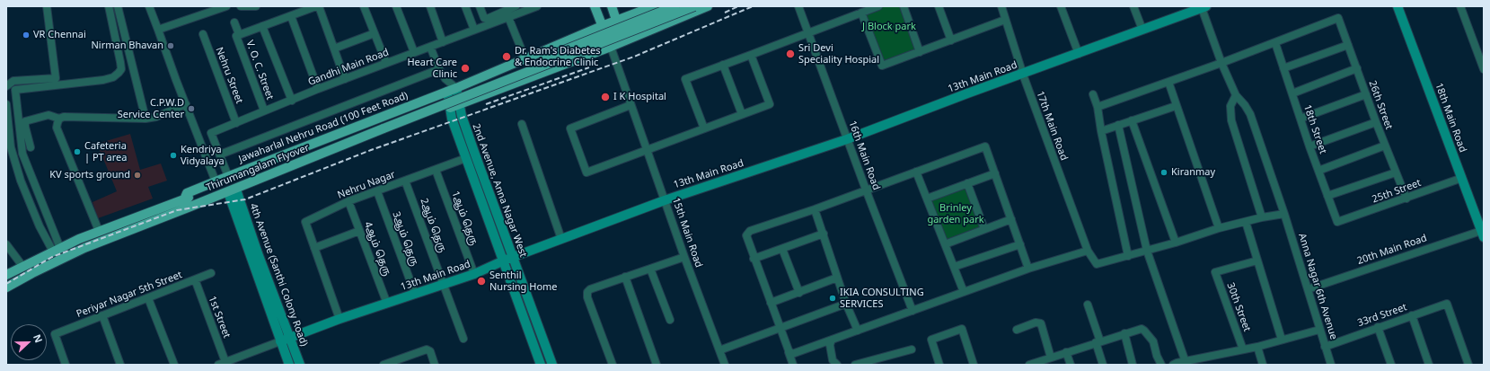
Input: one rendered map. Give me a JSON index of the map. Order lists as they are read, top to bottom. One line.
{"streets":{"main road":["Jawaharlal Nehru Road (100 Feet Road)","Thirumangalam Flyover"],"street":["Gandhi Main Road","V. O. C. Street","Nehru Street","13th Main Road","26th Street","18th Main Road","17th Main Road","18th Street","16th Main Road","Nehru Nagar","2nd Avenue, Anna Nagar West","25th Street","1ஆம் தெரு","2ஆம் தெரு","15th Main Road","3ஆம் தெரு","4ஆம் தெரு","20th Main Road","4th Avenue (Santhi Colony Road)","Anna Nagar 6th Avenue","Periyar Nagar 5th Street","30th Street","33rd Street","1st Street"]},"crossings":[["Gandhi Main Road","V. O. C. Street"],["Gandhi Main Road","Nehru Street"],["Gandhi Main Road","Jawaharlal Nehru Road (100 Feet Road)"],["13th Main Road","17th Main Road"],["13th Main Road","16th Main Road"],["13th Main Road","2nd Avenue, Anna Nagar West"],["13th Main Road","1ஆம் தெரு"],["13th Main Road","2ஆம் தெரு"],["13th Main Road","15th Main Road"],["13th Main Road","3ஆம் தெரு"],["13th Main Road","4ஆம் தெரு"],["13th Main Road","4th Avenue (Santhi Colony Road)"],["13th Main Road","Anna Nagar 6th Avenue"],["13th Main Road","1st Street"],["26th Street","18th Street"],["26th Street","25th Street"],["18th Main Road","25th Street"],["18th Main Road","20th Main Road"],["Jawaharlal Nehru Road (100 Feet Road)","Thirumangalam Flyover"],["Jawaharlal Nehru Road (100 Feet Road)","2nd Avenue, Anna Nagar West"],["18th Street","25th Street"],["Nehru Nagar","2nd Avenue, Anna Nagar West"],["Nehru Nagar","1ஆம் தெரு"],["Nehru Nagar","2ஆம் தெரு"],["Nehru Nagar","3ஆம் தெரு"],["Nehru Nagar","4ஆம் தெரு"],["20th Main Road","Anna Nagar 6th Avenue"],["Anna Nagar 6th Avenue","33rd Street"],["Periyar Nagar 5th Street","1st Street"]],"parks":["J Block park","Brinley garden park"],"places":["VR Chennai","Nirman Bhavan","Sri Devi Speciality Hospial","Dr. Ram's Diabetes & Endocrine Clinic","Heart Care Clinic","I K Hospital","C.P.W.D Service Center","Cafeteria | PT area","Kendriya Vidyalaya","Kiranmay","KV sports ground","Senthil Nursing Home","IKIA CONSULTING SERVICES"],"north":"right"}
